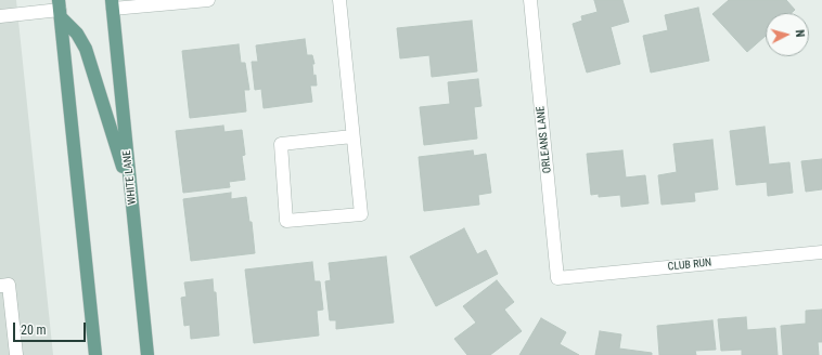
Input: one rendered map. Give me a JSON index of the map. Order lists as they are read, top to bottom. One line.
{"streets":{"main road":["WHITE LANE"],"street":["ORLEANS LANE","CLUB RUN"]},"crossings":[["ORLEANS LANE","CLUB RUN"]],"scale_bar":"20 m","north":"right"}
